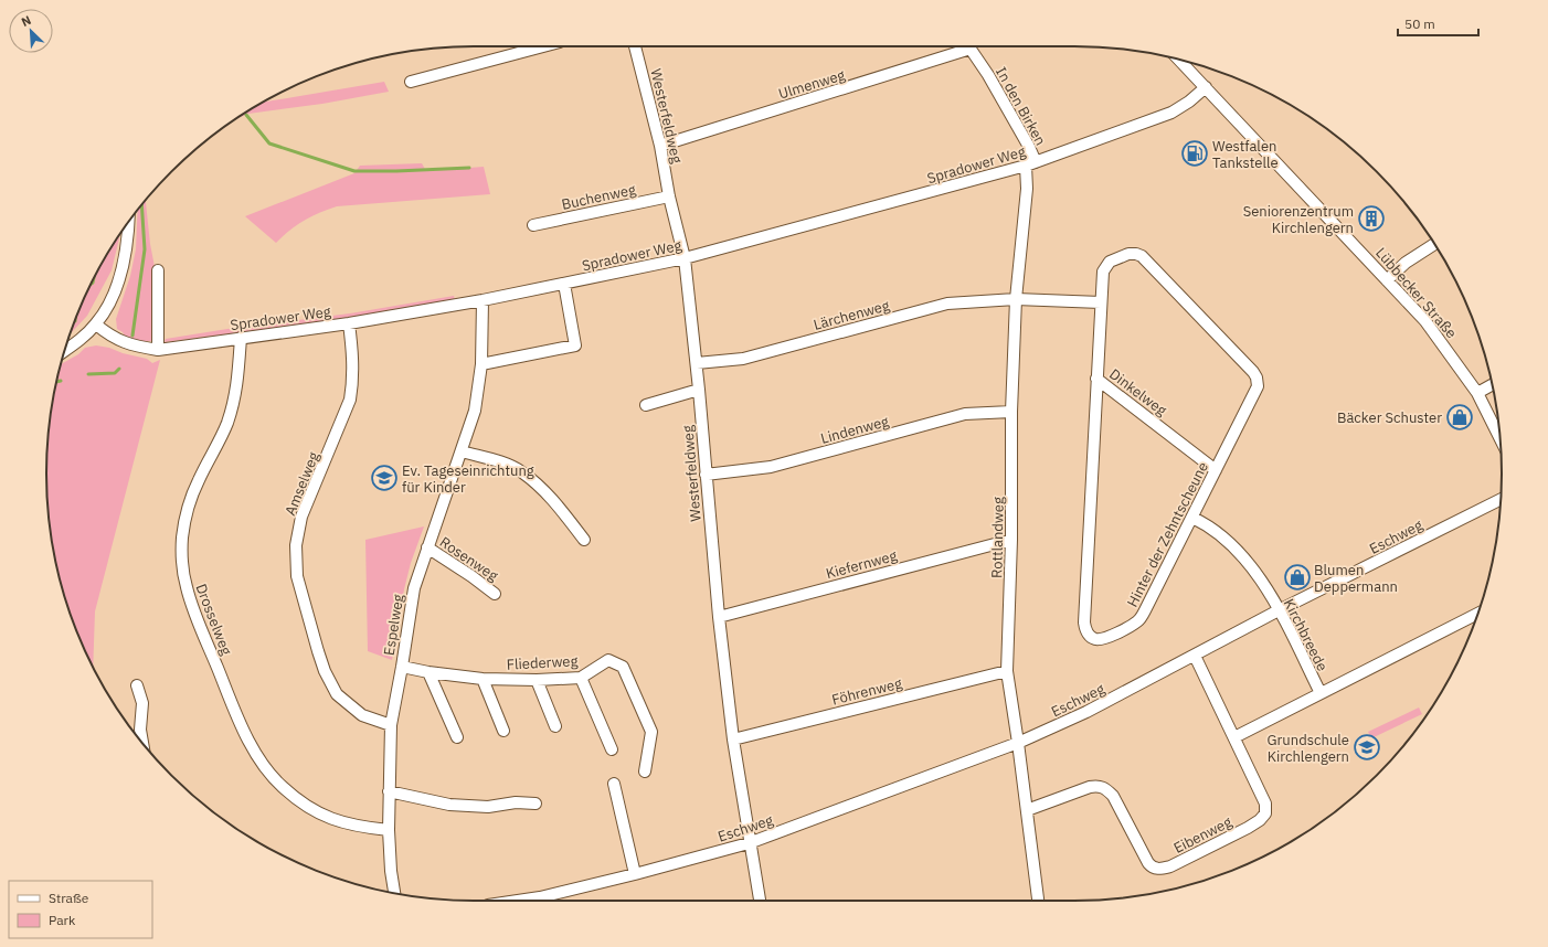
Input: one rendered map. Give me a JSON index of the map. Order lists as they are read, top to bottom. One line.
{"streets":{"street":["Ulmenweg","In den Birken","Westerfeldweg","Spradower Weg","Buchenweg","Lübbecker Straße","Lärchenweg","Dinkelweg","Lindenweg","Amselweg","Hinter der Zehntscheune","Eschweg","Rottlandweg","Rosenweg","Kiefernweg","Drosselweg","Espelweg","Kirchbreede","Fliederweg","Föhrenweg","Eibenweg"]},"crossings":[["Ulmenweg","Westerfeldweg"],["In den Birken","Spradower Weg"],["In den Birken","Rottlandweg"],["Westerfeldweg","Spradower Weg"],["Westerfeldweg","Buchenweg"],["Westerfeldweg","Lärchenweg"],["Westerfeldweg","Lindenweg"],["Westerfeldweg","Eschweg"],["Westerfeldweg","Kiefernweg"],["Westerfeldweg","Föhrenweg"],["Spradower Weg","Lübbecker Straße"],["Spradower Weg","Amselweg"],["Spradower Weg","Rottlandweg"],["Spradower Weg","Drosselweg"],["Spradower Weg","Espelweg"],["Lärchenweg","Hinter der Zehntscheune"],["Lärchenweg","Rottlandweg"],["Dinkelweg","Hinter der Zehntscheune"],["Lindenweg","Rottlandweg"],["Amselweg","Espelweg"],["Hinter der Zehntscheune","Kirchbreede"],["Eschweg","Rottlandweg"],["Eschweg","Kirchbreede"],["Eschweg","Eibenweg"],["Rottlandweg","Kiefernweg"],["Rottlandweg","Föhrenweg"],["Rottlandweg","Eibenweg"],["Rosenweg","Espelweg"],["Drosselweg","Espelweg"],["Espelweg","Fliederweg"],["Kirchbreede","Eibenweg"]],"places":{"fuel station":["Westfalen Tankstelle"],"building":["Seniorenzentrum Kirchlengern"],"shop":["Bäcker Schuster","Blumen Deppermann"],"school or university":["Ev. Tageseinrichtung für Kinder","Grundschule Kirchlengern"]},"legend":["Straße","Park"],"scale_bar":"50 m","north":"top left"}
